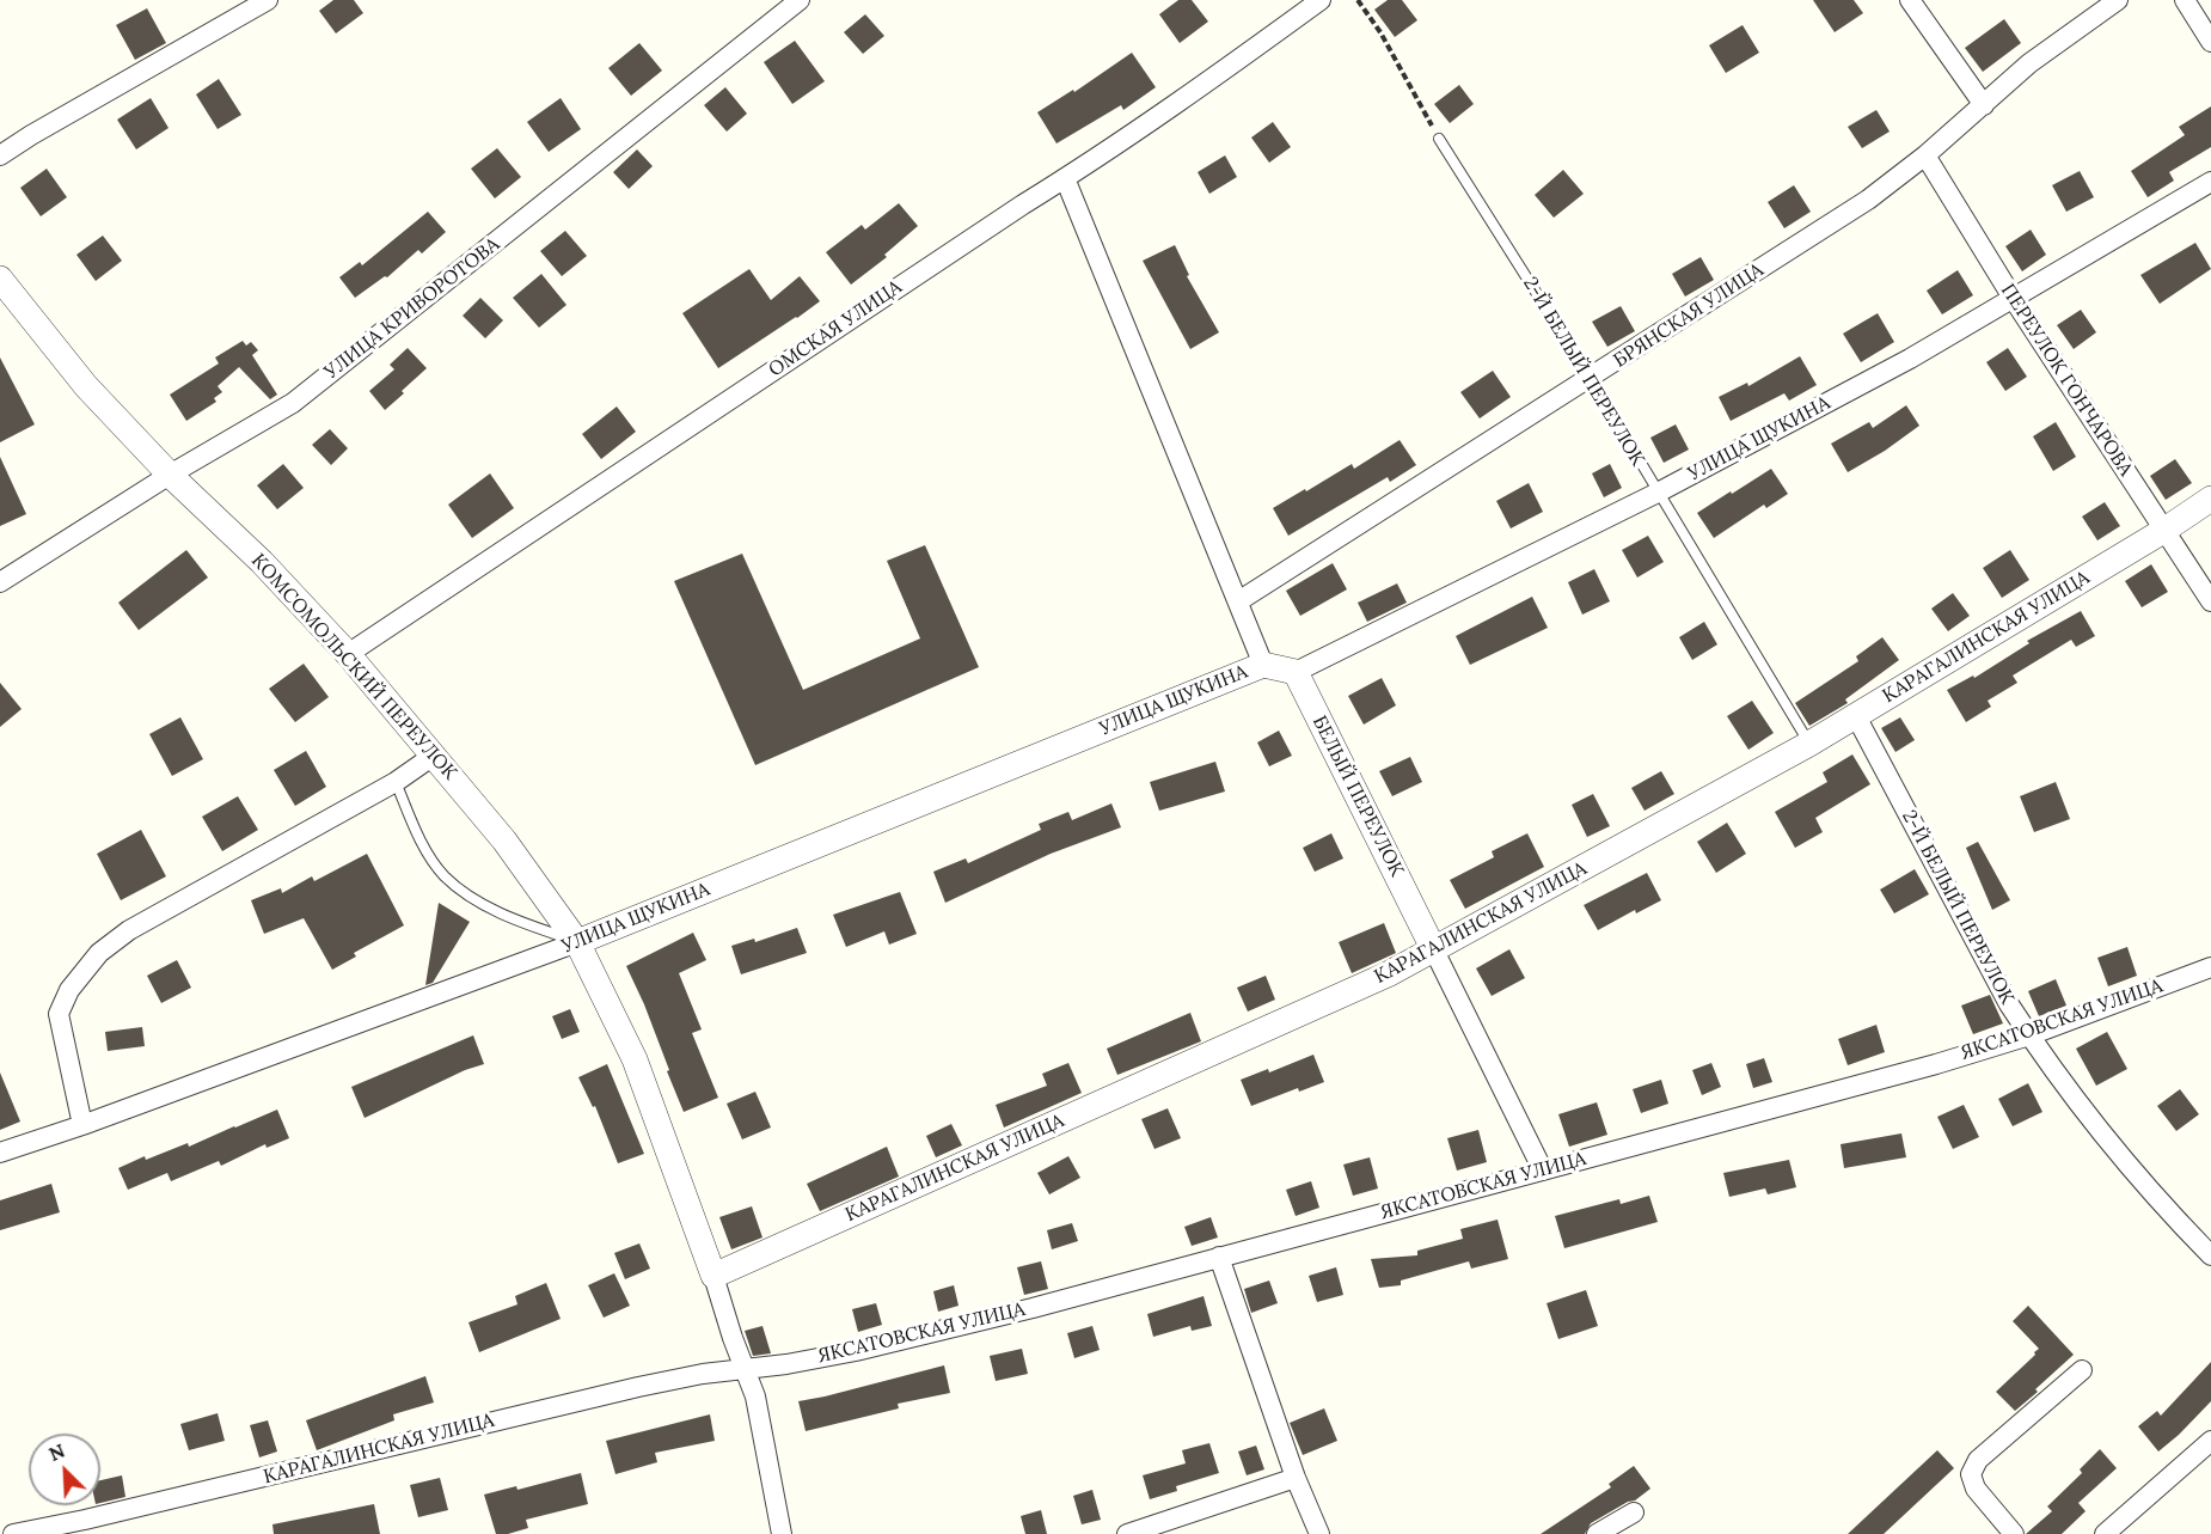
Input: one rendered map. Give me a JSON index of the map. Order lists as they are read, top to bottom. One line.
{"streets":{"street":["УЛИЦА КРИВОРОТОВА","БРЯНСКАЯ УЛИЦА","ОМСКАЯ УЛИЦА","2-Й БЕЛЫЙ ПЕРЕУЛОК","ПЕРЕУЛОК ГОНЧАРОВА","УЛИЦА ЩУКИНА","КАРАГАЛИНСКАЯ УЛИЦА","КОМСОМОЛЬСКИЙ ПЕРЕУЛОК","БЕЛЫЙ ПЕРЕУЛОК","ЯКСАТОВСКАЯ УЛИЦА"]},"crossings":[["УЛИЦА КРИВОРОТОВА","КОМСОМОЛЬСКИЙ ПЕРЕУЛОК"],["БРЯНСКАЯ УЛИЦА","2-Й БЕЛЫЙ ПЕРЕУЛОК"],["БРЯНСКАЯ УЛИЦА","ПЕРЕУЛОК ГОНЧАРОВА"],["ОМСКАЯ УЛИЦА","КОМСОМОЛЬСКИЙ ПЕРЕУЛОК"],["2-Й БЕЛЫЙ ПЕРЕУЛОК","УЛИЦА ЩУКИНА"],["2-Й БЕЛЫЙ ПЕРЕУЛОК","КАРАГАЛИНСКАЯ УЛИЦА"],["2-Й БЕЛЫЙ ПЕРЕУЛОК","ЯКСАТОВСКАЯ УЛИЦА"],["ПЕРЕУЛОК ГОНЧАРОВА","УЛИЦА ЩУКИНА"],["ПЕРЕУЛОК ГОНЧАРОВА","КАРАГАЛИНСКАЯ УЛИЦА"],["УЛИЦА ЩУКИНА","КОМСОМОЛЬСКИЙ ПЕРЕУЛОК"],["УЛИЦА ЩУКИНА","БЕЛЫЙ ПЕРЕУЛОК"],["КАРАГАЛИНСКАЯ УЛИЦА","КОМСОМОЛЬСКИЙ ПЕРЕУЛОК"],["КАРАГАЛИНСКАЯ УЛИЦА","БЕЛЫЙ ПЕРЕУЛОК"],["КАРАГАЛИНСКАЯ УЛИЦА","ЯКСАТОВСКАЯ УЛИЦА"]],"north":"top left"}
